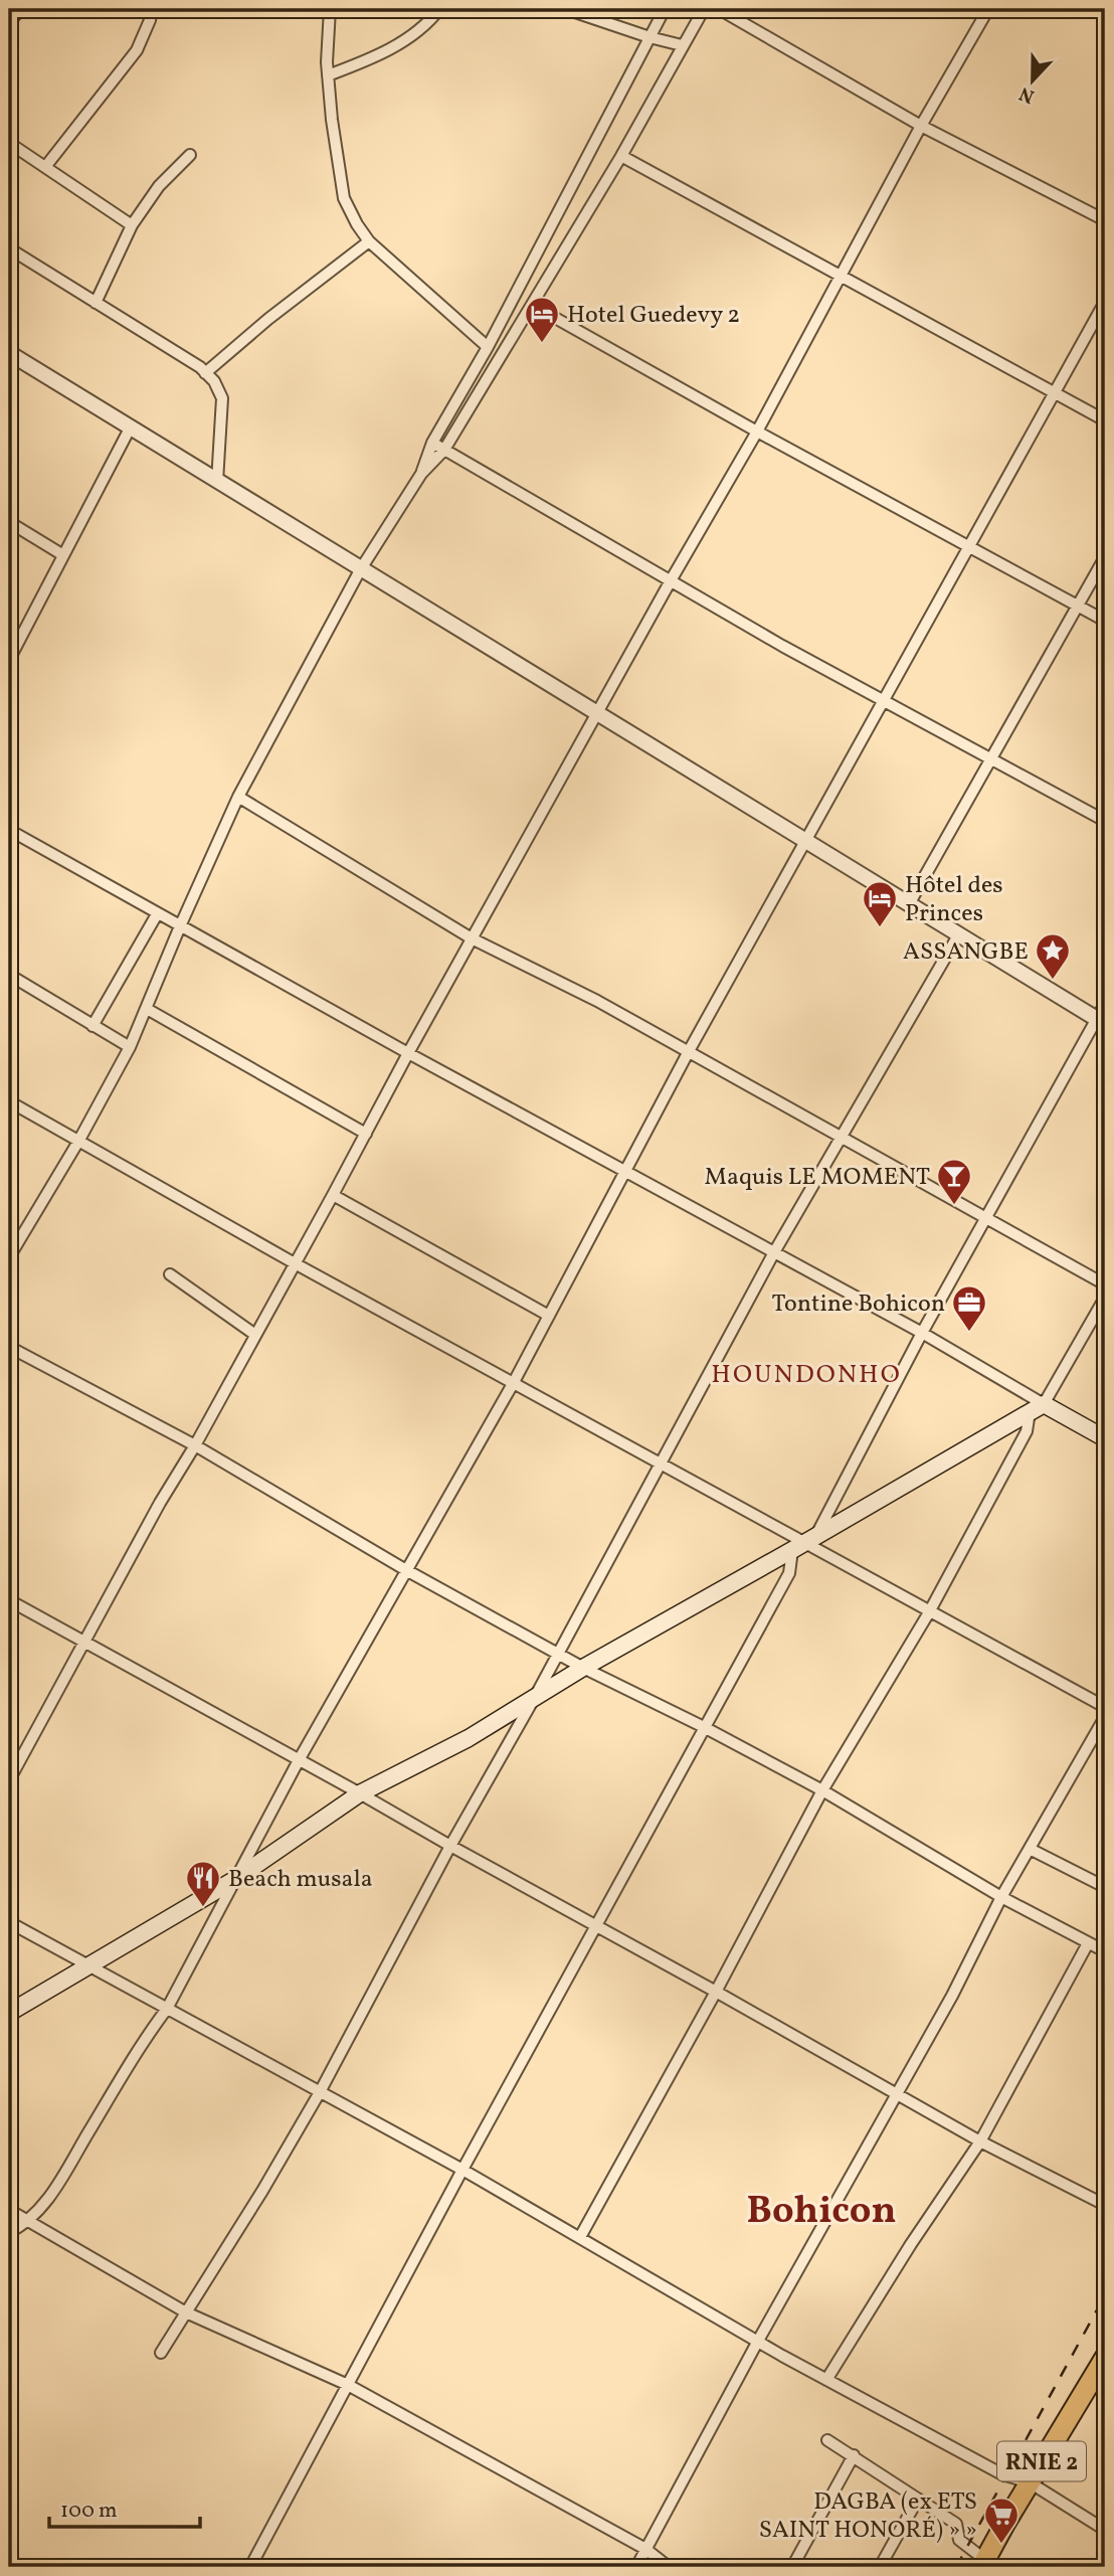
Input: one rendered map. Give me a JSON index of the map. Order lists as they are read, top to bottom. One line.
{"streets":{"highway":["RNIE 2"]},"districts":["HOUNDONHO","Bohicon"],"places":{"hotel":["Hotel Guedevy 2","Hôtel des Princes"],"place":["ASSANGBE"],"bar":["Maquis LE MOMENT"],"office":["Tontine Bohicon"],"restaurant":["Beach musala"],"supermarket":["DAGBA (ex ETS SAINT HONORÉ) » »"]},"scale_bar":"100 m","north":"bottom"}
